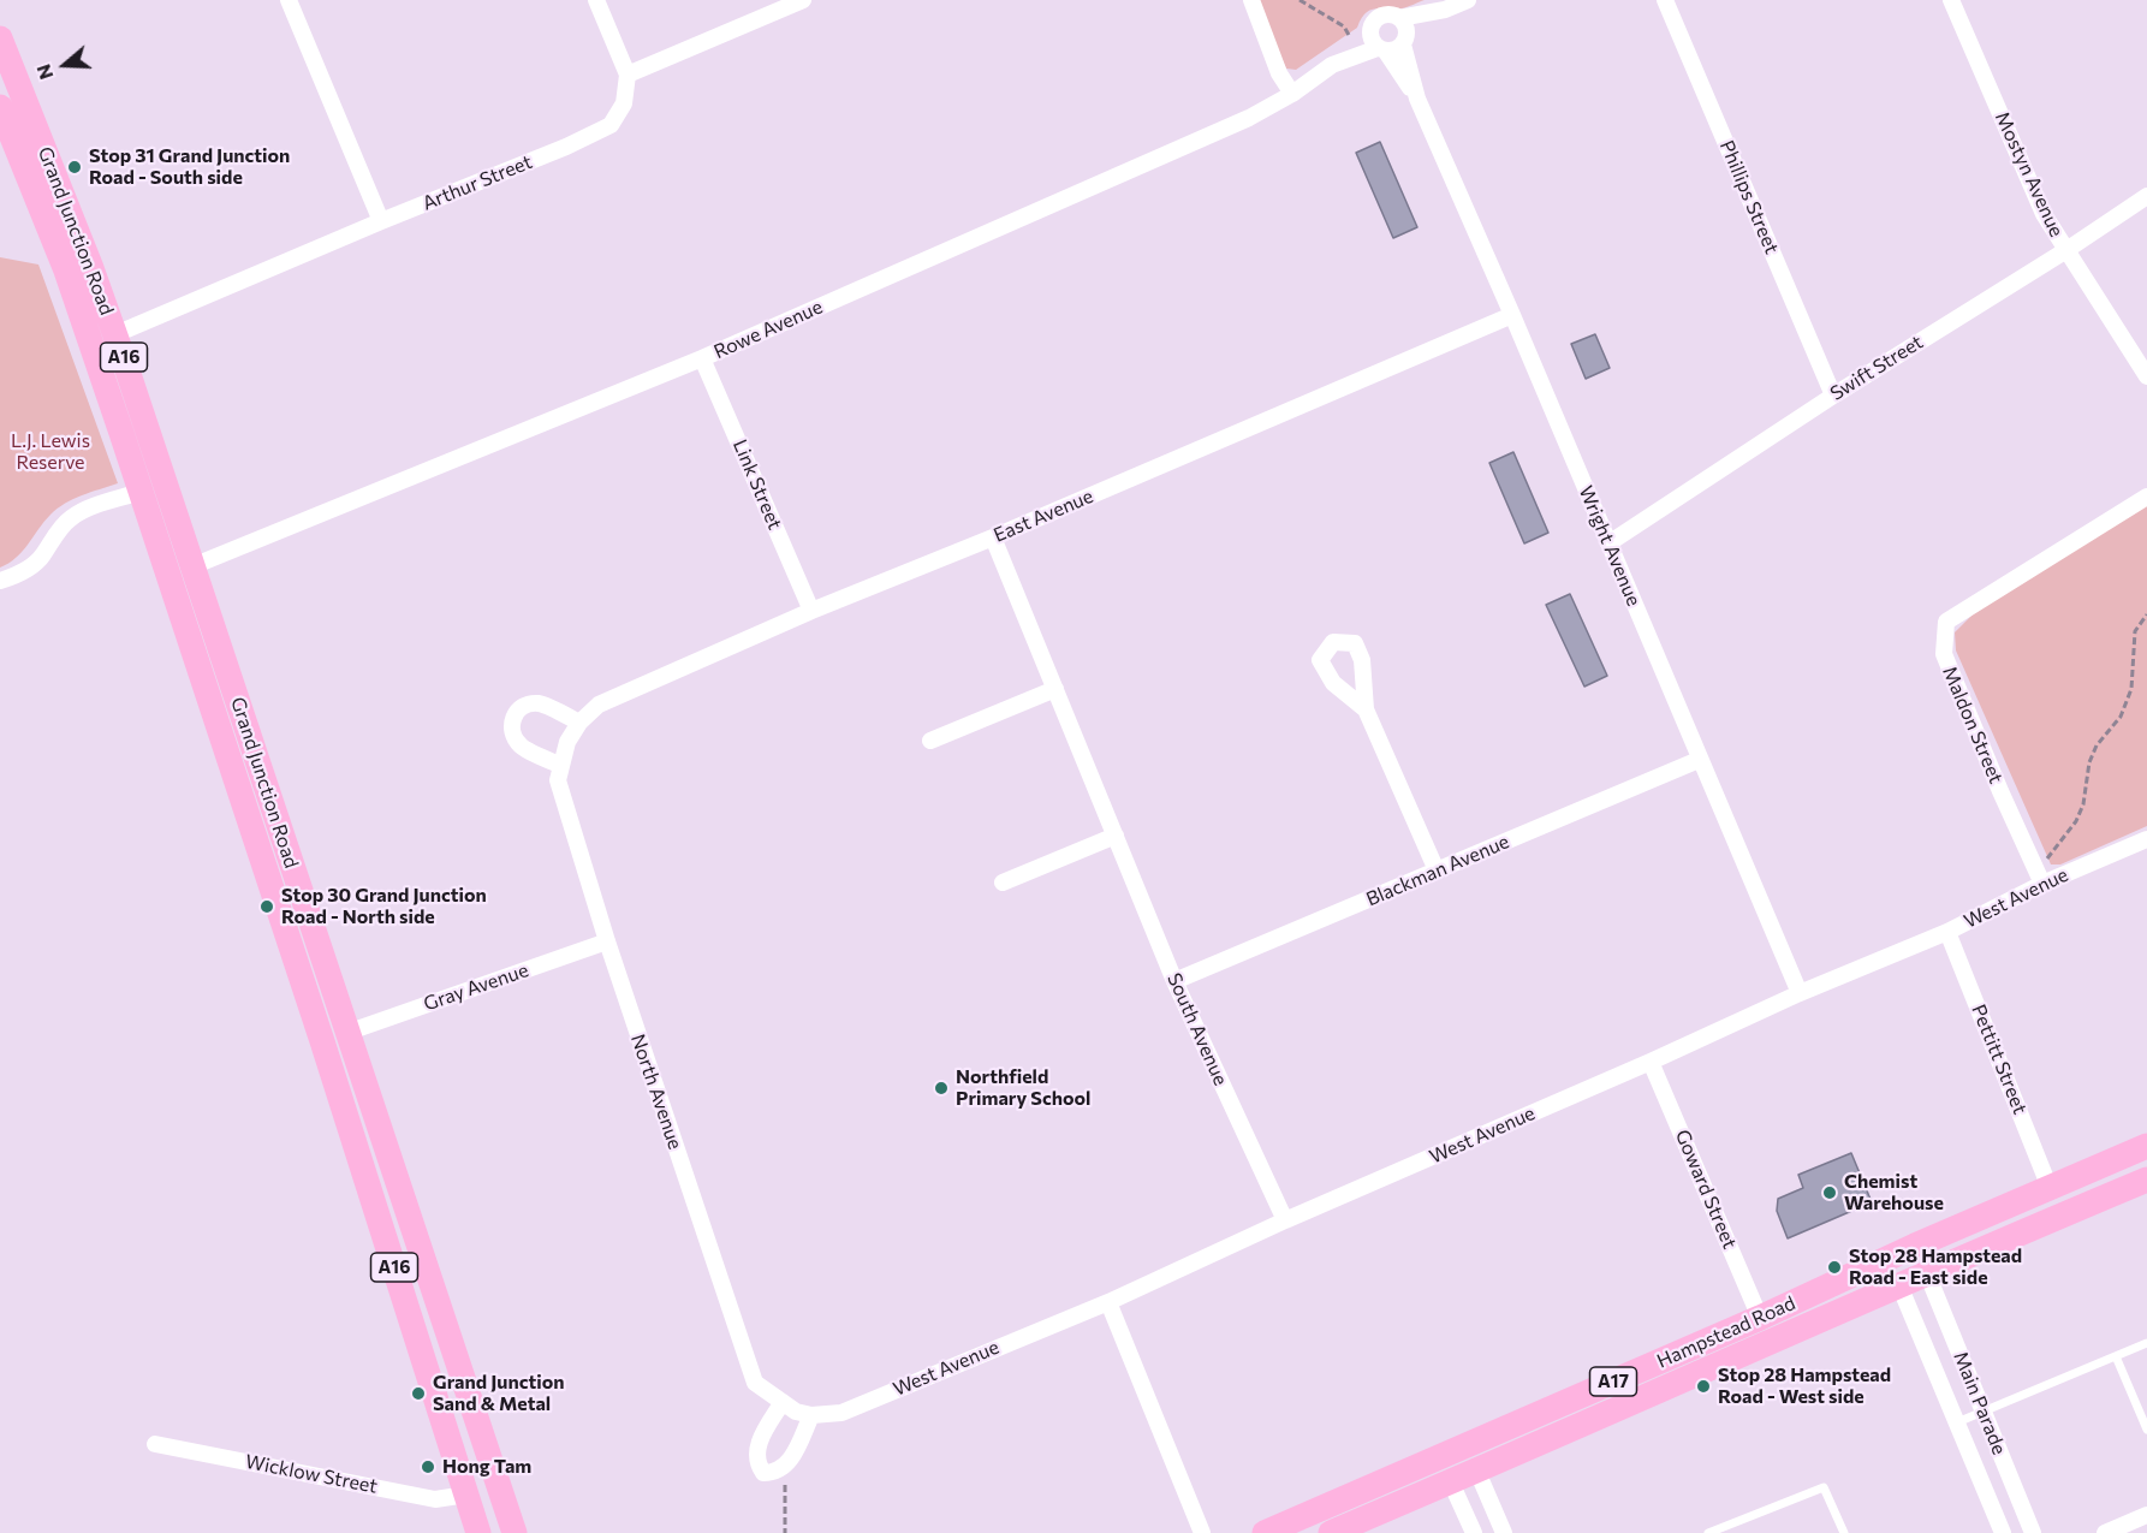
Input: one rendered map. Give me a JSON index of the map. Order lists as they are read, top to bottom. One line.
{"streets":{"highway":["Grand Junction Road","A16","Hampstead Road","A17"],"street":["Mostyn Avenue","Arthur Street","Phillips Street","Rowe Avenue","Swift Street","Link Street","East Avenue","Wright Avenue","Maldon Street","Blackman Avenue","West Avenue","Gray Avenue","South Avenue","Pettitt Street","North Avenue","Goward Street","Main Parade","Wicklow Street"]},"crossings":[["Mostyn Avenue","Swift Street"],["Arthur Street","Grand Junction Road"],["Phillips Street","Swift Street"],["Grand Junction Road","Rowe Avenue"],["Grand Junction Road","Gray Avenue"],["Grand Junction Road","Wicklow Street"],["Rowe Avenue","Link Street"],["Rowe Avenue","Wright Avenue"],["Swift Street","Wright Avenue"],["Link Street","East Avenue"],["East Avenue","Wright Avenue"],["East Avenue","South Avenue"],["East Avenue","North Avenue"],["Wright Avenue","Blackman Avenue"],["Wright Avenue","West Avenue"],["Maldon Street","West Avenue"],["Blackman Avenue","South Avenue"],["West Avenue","South Avenue"],["West Avenue","Pettitt Street"],["West Avenue","North Avenue"],["West Avenue","Goward Street"],["Gray Avenue","North Avenue"],["Pettitt Street","Hampstead Road"],["Goward Street","Hampstead Road"],["Hampstead Road","Main Parade"]],"parks":["L.J. Lewis Reserve"],"places":["Stop 31 Grand Junction Road - South side","Stop 30 Grand Junction Road - North side","Northfield Primary School","Chemist Warehouse","Stop 28 Hampstead Road - East side","Stop 28 Hampstead Road - West side","Grand Junction Sand & Metal","Hong Tam"],"north":"left"}
